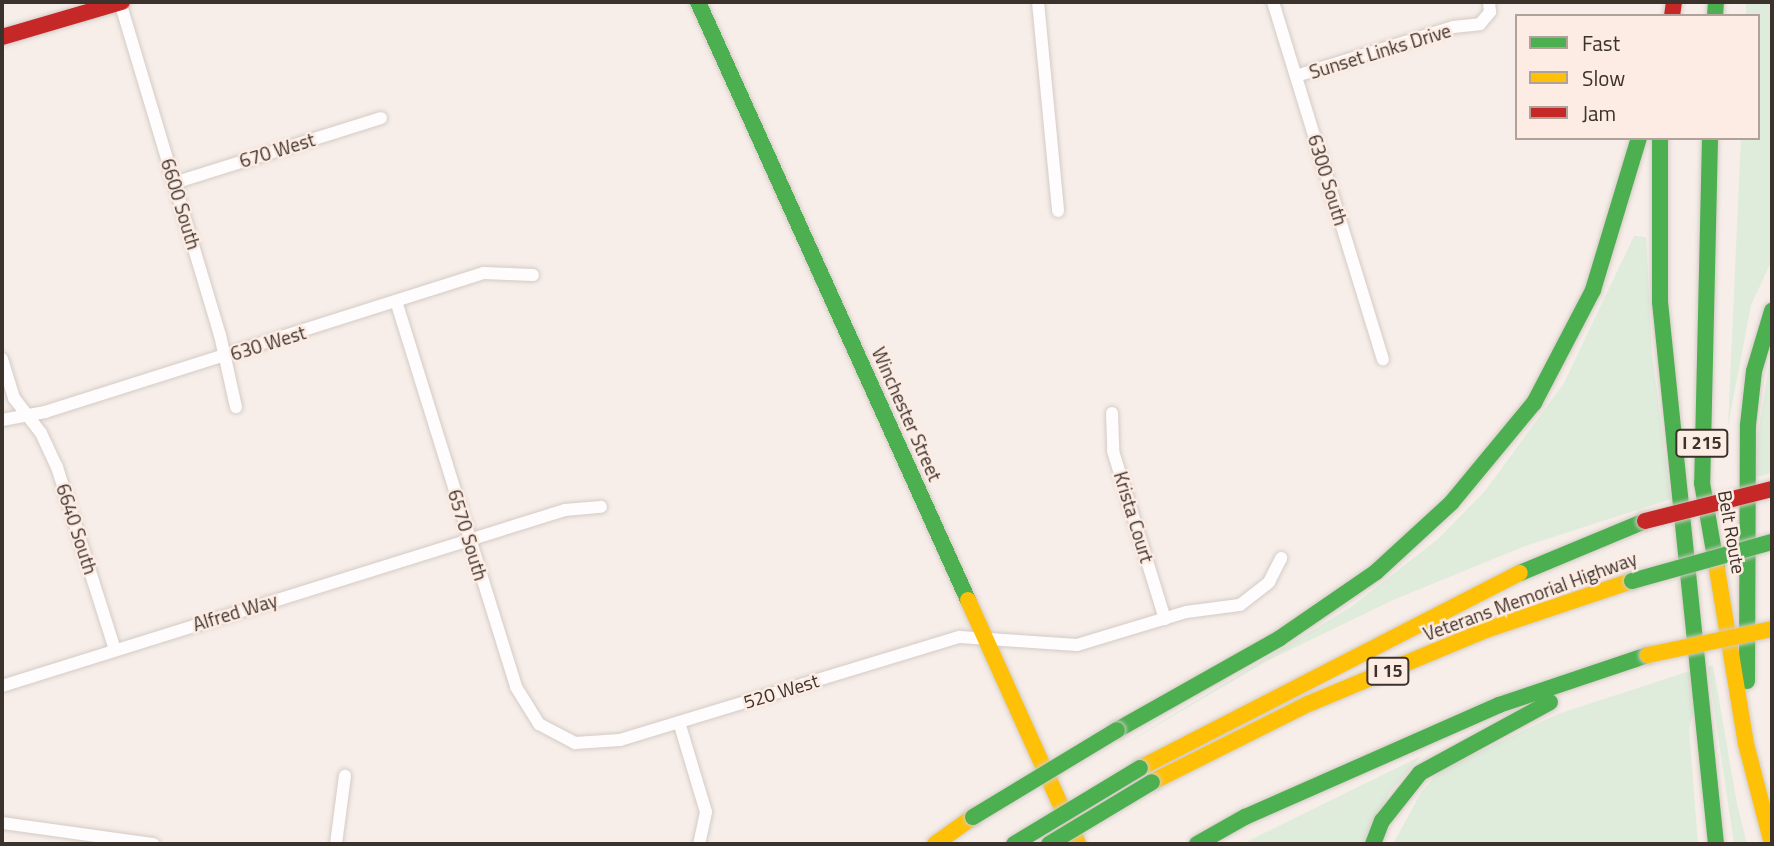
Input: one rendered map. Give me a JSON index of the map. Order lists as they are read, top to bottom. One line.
{"streets":{"main road":["Winchester Street","I 215","Belt Route","Veterans Memorial Highway","I 15"],"street":["Sunset Links Drive","670 West","6300 South","6600 South","630 West","Krista Court","6640 South","6570 South","Alfred Way","520 West"]},"crossings":[["Sunset Links Drive","6300 South"],["670 West","6600 South"],["6600 South","630 West"],["630 West","6640 South"],["630 West","6570 South"],["Winchester Street","520 West"],["Krista Court","520 West"],["6640 South","Alfred Way"],["6570 South","Alfred Way"],["6570 South","520 West"]],"legend":["Fast","Slow","Jam"]}
